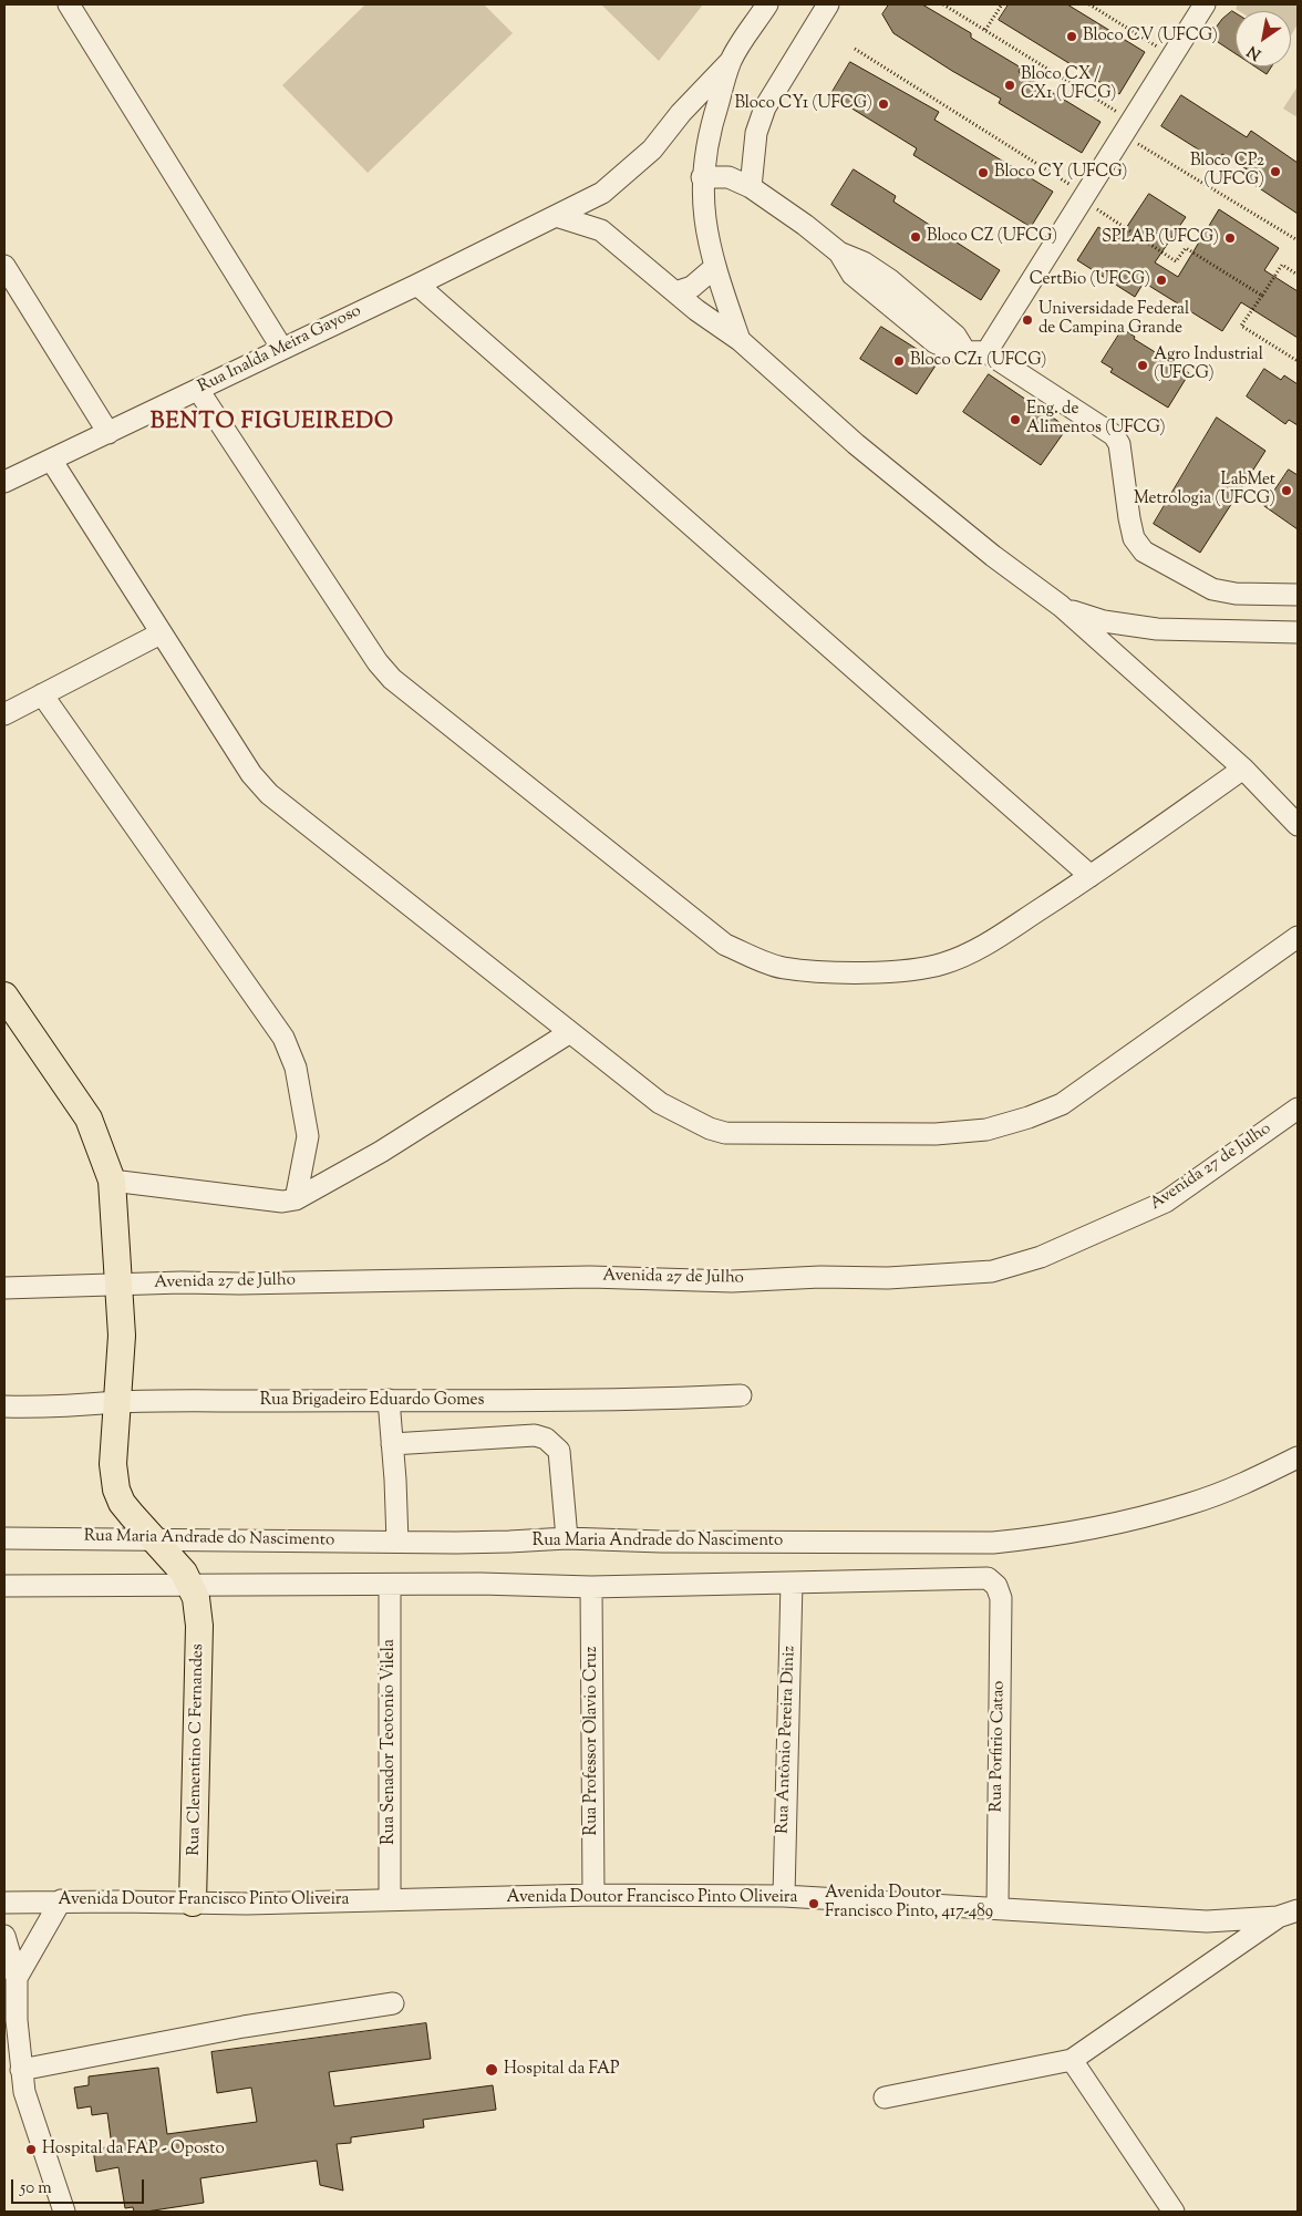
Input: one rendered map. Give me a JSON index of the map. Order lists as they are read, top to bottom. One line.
{"streets":{"main road":["Rua Clementino C Fernandes"],"street":["Rua Inalda Meira Gayoso","Avenida 27 de Julho","Rua Brigadeiro Eduardo Gomes","Rua Maria Andrade do Nascimento","Rua Antônio Pereira Diniz","Rua Professor Olavio Cruz","Rua Senador Teotonio Vilela","Rua Porfirio Catao","Avenida Doutor Francisco Pinto Oliveira"]},"crossings":[["Rua Antônio Pereira Diniz","Rua Porfirio Catao"],["Rua Antônio Pereira Diniz","Avenida Doutor Francisco Pinto Oliveira"],["Rua Professor Olavio Cruz","Avenida Doutor Francisco Pinto Oliveira"],["Rua Senador Teotonio Vilela","Avenida Doutor Francisco Pinto Oliveira"],["Rua Porfirio Catao","Avenida Doutor Francisco Pinto Oliveira"],["Rua Clementino C Fernandes","Avenida Doutor Francisco Pinto Oliveira"]],"districts":["BENTO FIGUEIREDO"],"places":["Bloco CV (UFCG)","Bloco CX / CX1 (UFCG)","Bloco CY1 (UFCG)","Bloco CP2 (UFCG)","Bloco CY (UFCG)","Bloco CZ (UFCG)","SPLAB (UFCG)","CertBio (UFCG)","Universidade Federal de Campina Grande","Bloco CZ1 (UFCG)","Agro Industrial (UFCG)","Eng. de Alimentos (UFCG)","LabMet Metrologia (UFCG)","Avenida Doutor Francisco Pinto, 417-489","Hospital da FAP","Hospital da FAP - Oposto"],"scale_bar":"50 m","north":"bottom left"}
